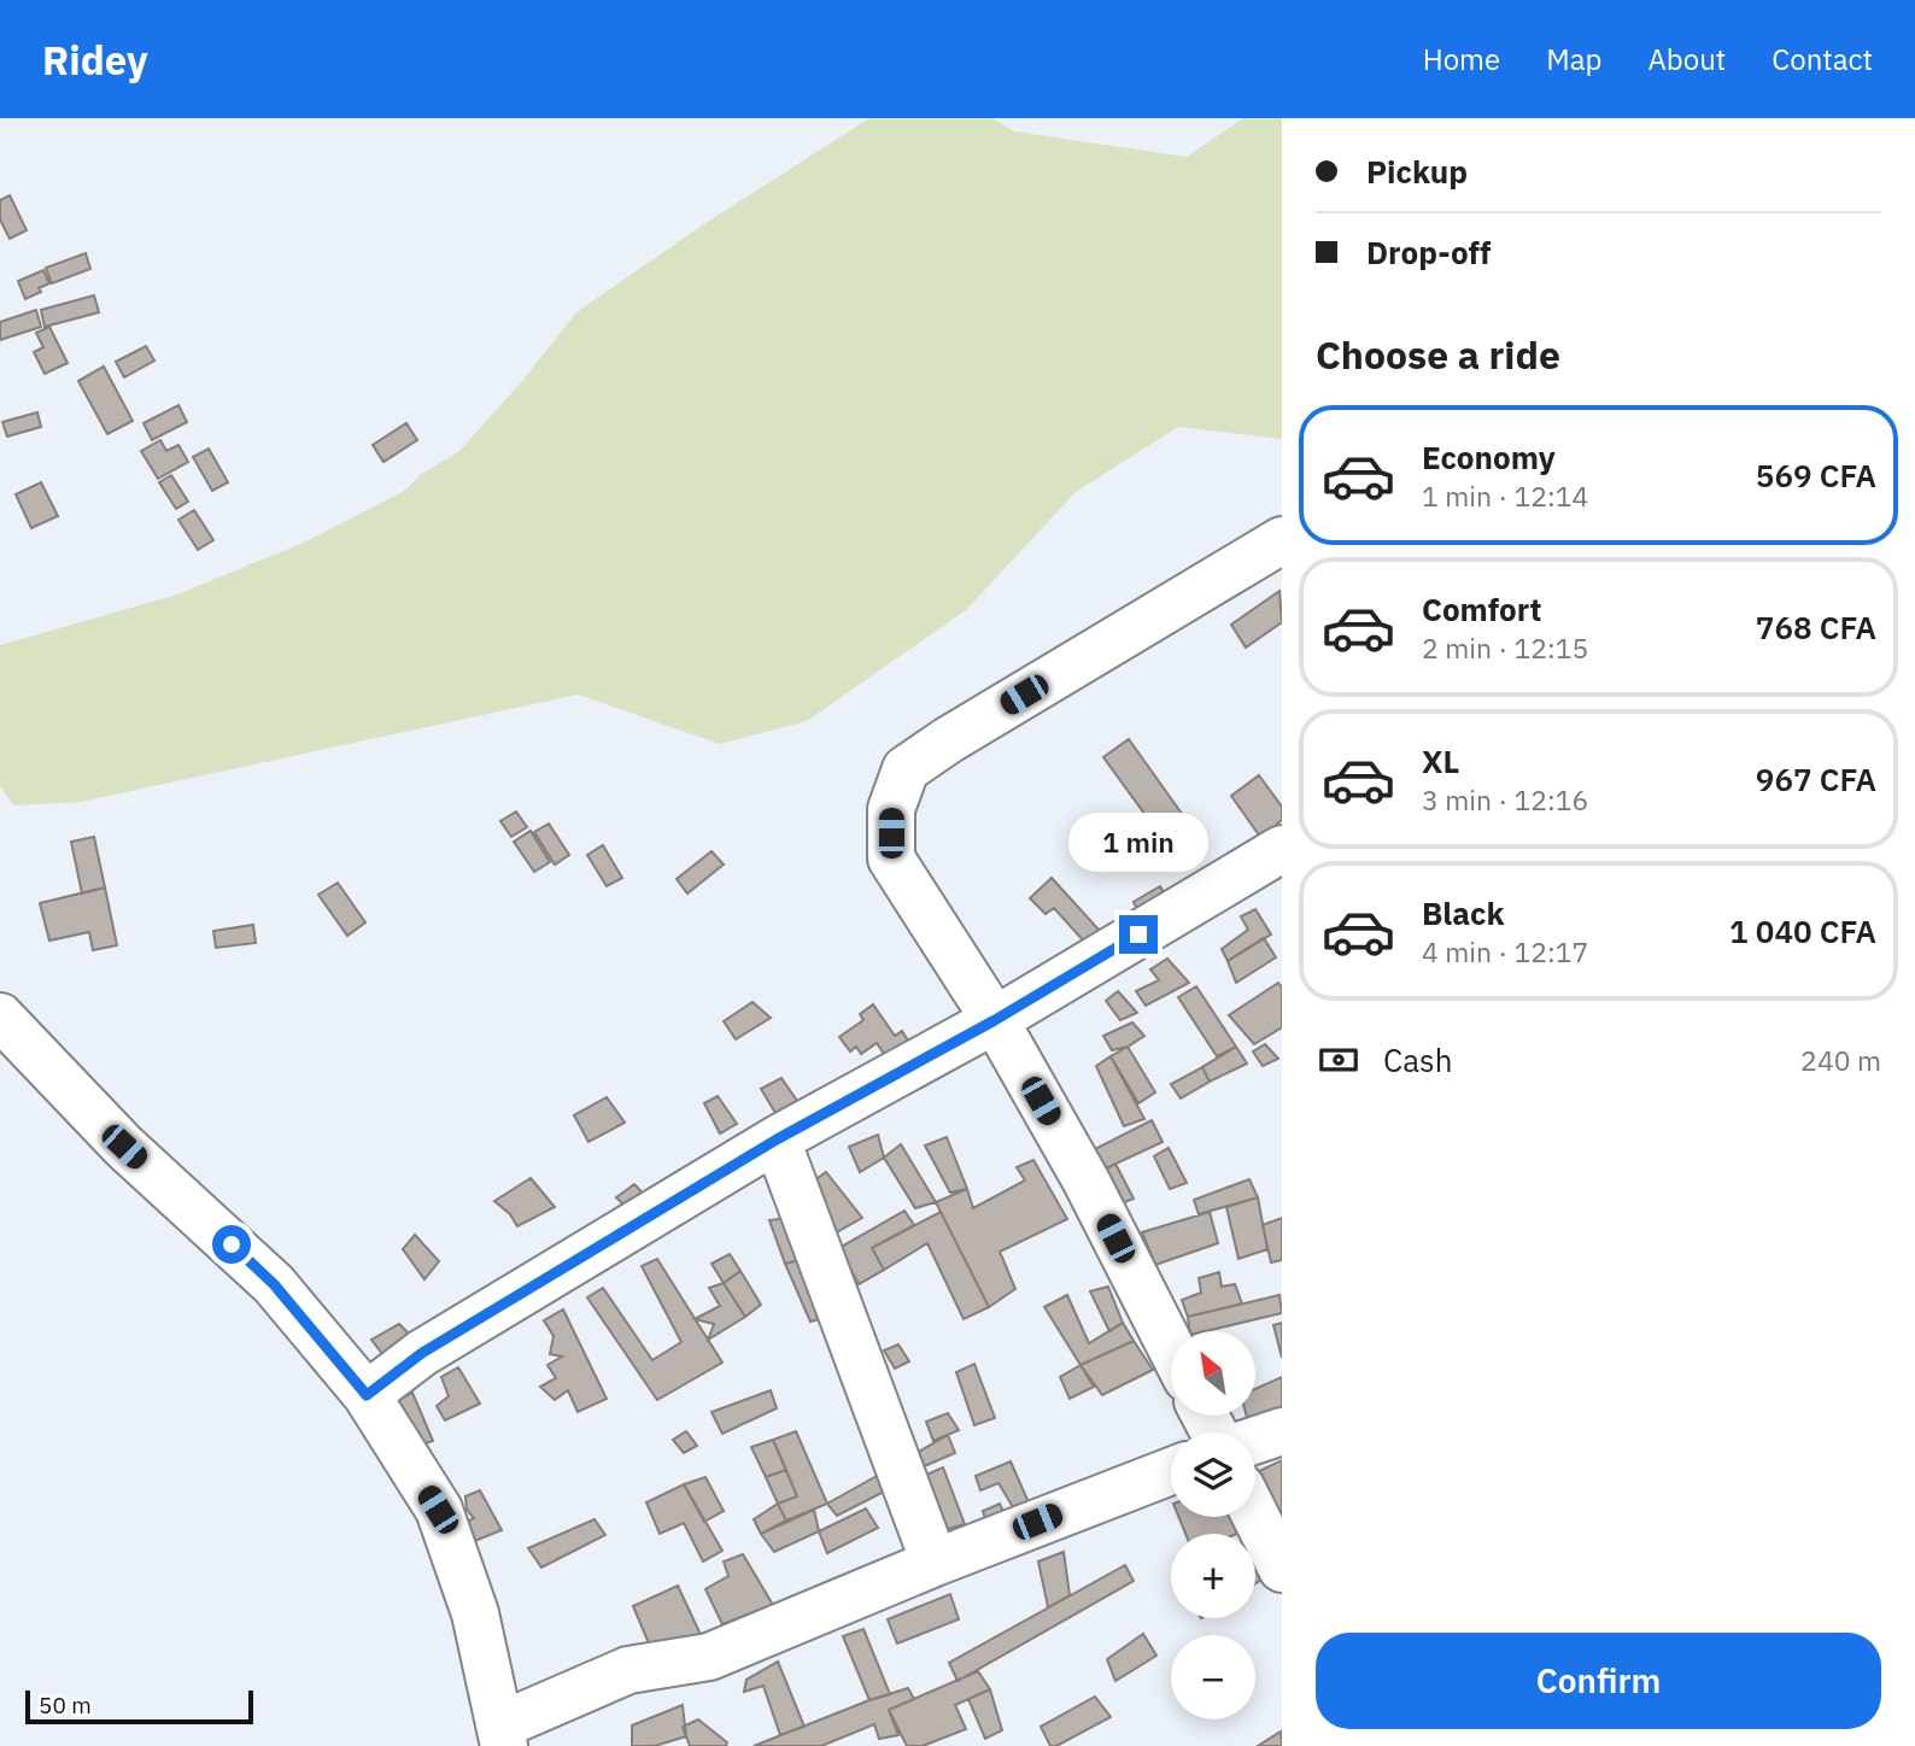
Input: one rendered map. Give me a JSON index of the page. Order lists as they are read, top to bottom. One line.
{"scale_bar":"50 m","north":"top left","page":{"header":"Ridey","nav":["Home","Map","About","Contact"],"banner":["Pickup","Drop-off"],"heading":"Choose a ride","list":[{"name":"Economy","note":"1 min · 12:14","value":"569 CFA"},{"name":"Comfort","note":"2 min · 12:15","value":"768 CFA"},{"name":"XL","note":"3 min · 12:16","value":"967 CFA"},{"name":"Black","note":"4 min · 12:17","value":"1 040 CFA"}],"bubble":"1 min","pay":["Cash","240 m"],"map_buttons":["+","−"],"buttons":"Confirm","scale":"50 m"}}
